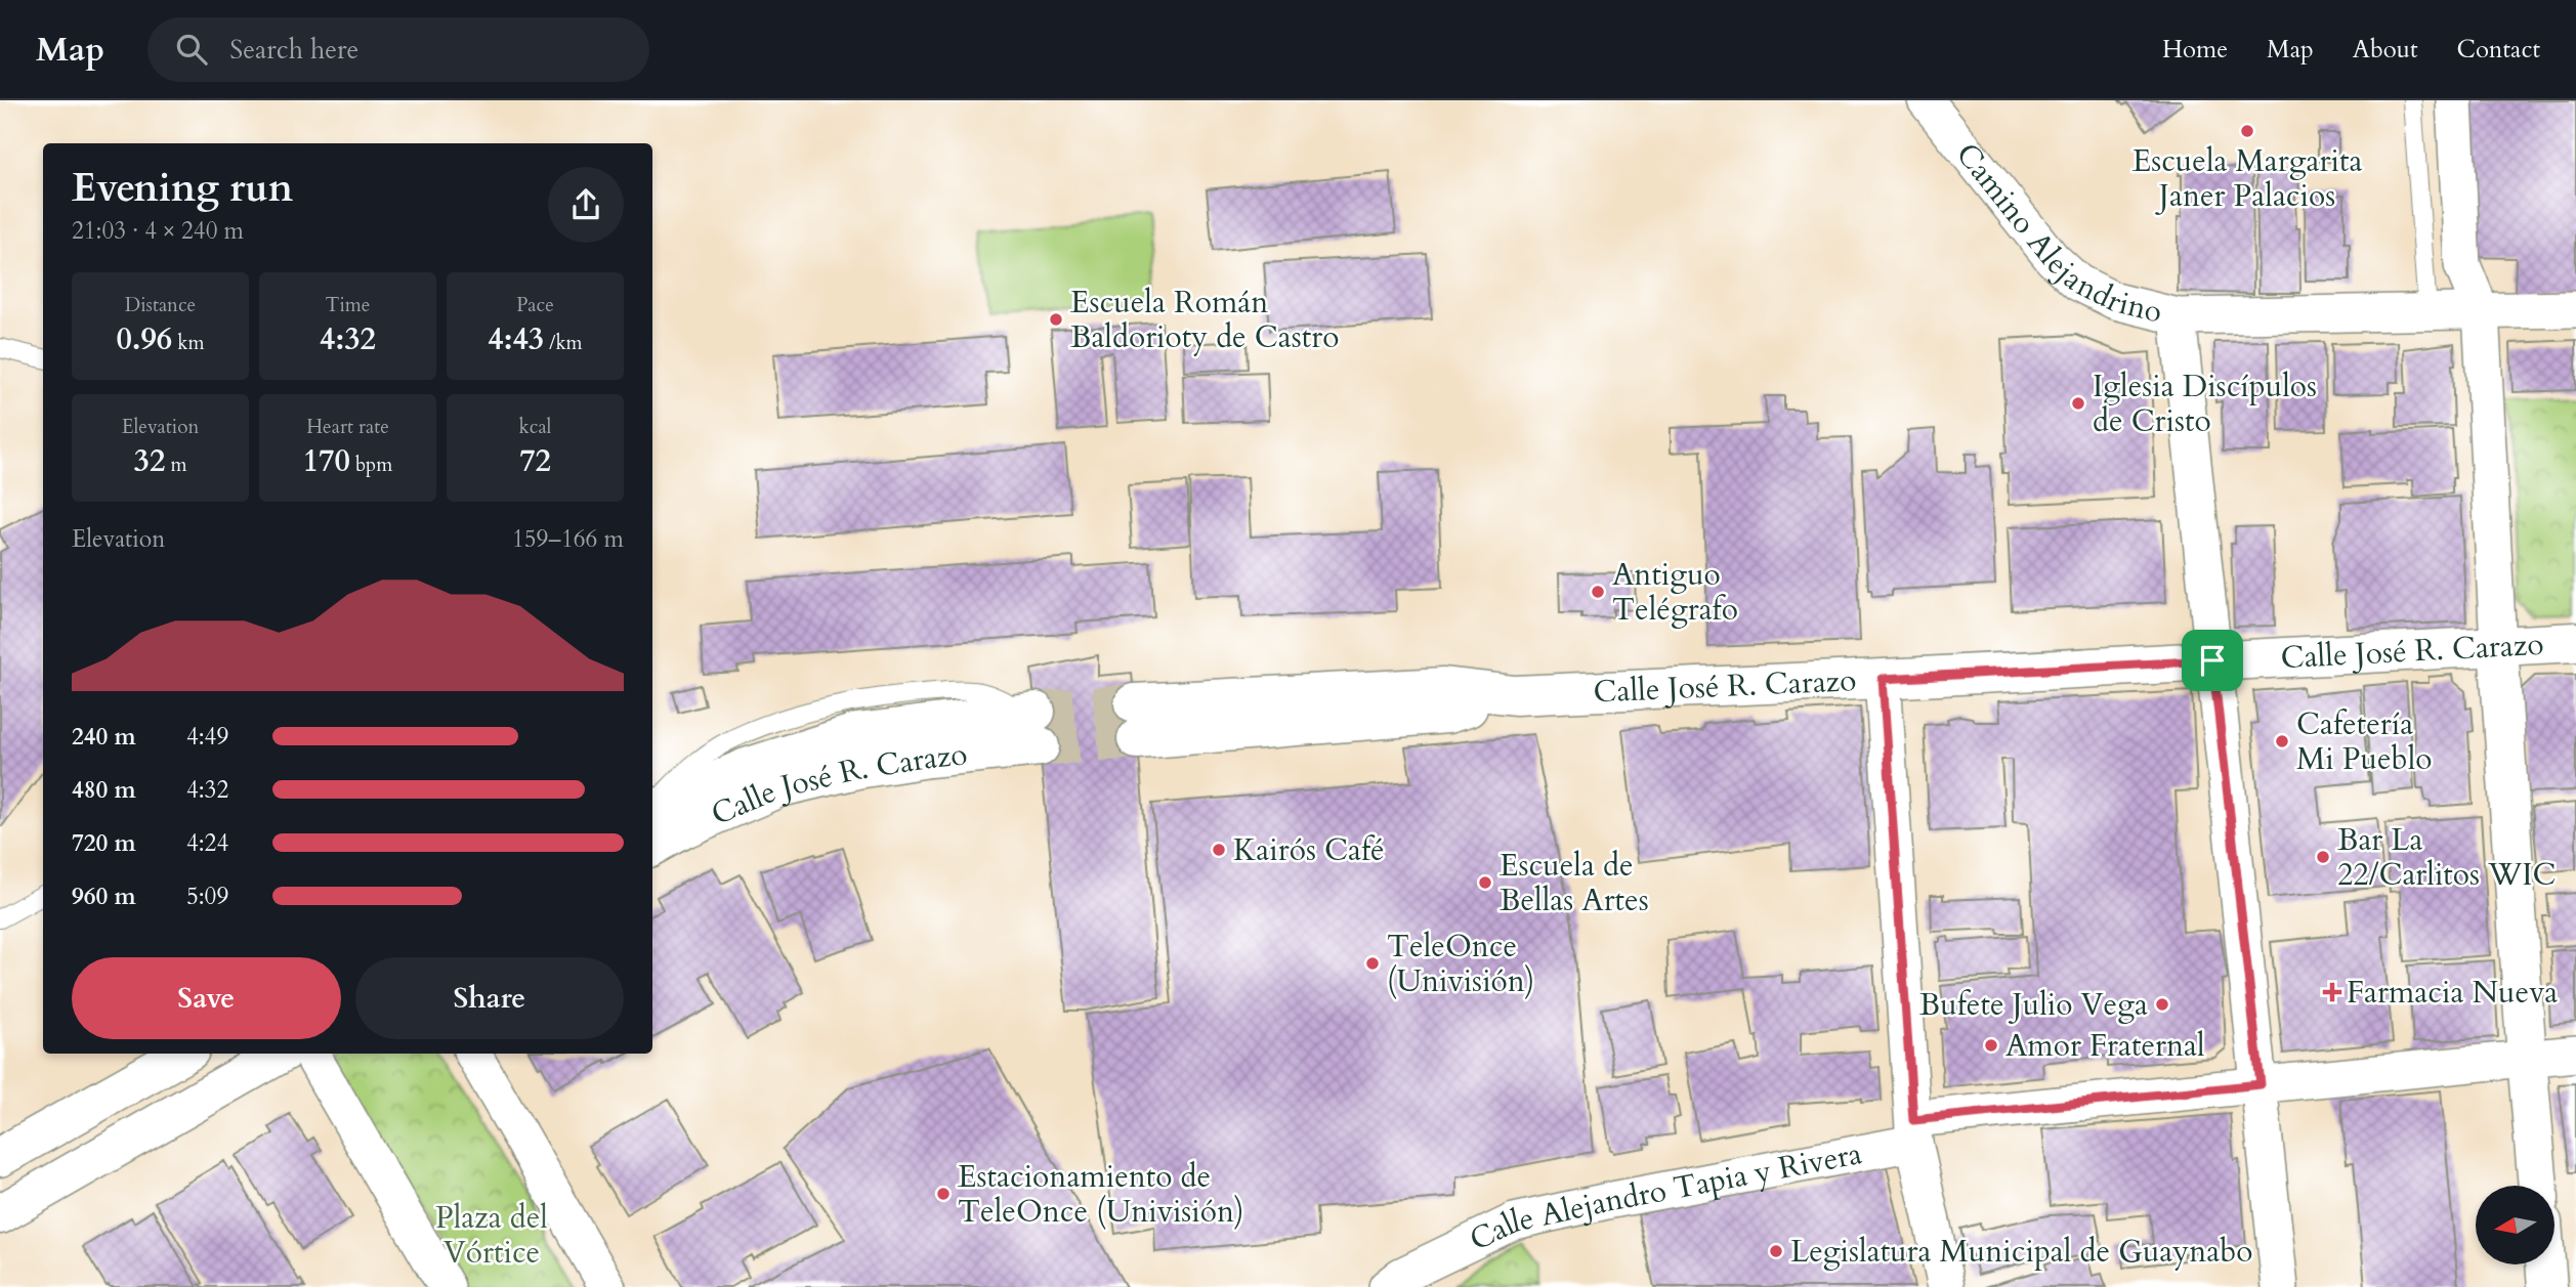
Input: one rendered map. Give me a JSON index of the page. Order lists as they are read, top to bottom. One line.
{"streets":{"street":["Camino Alejandrino","Calle José R. Carazo","Calle Alejandro Tapia y Rivera"]},"parks":["Plaza del Vórtice"],"places":{"other":["Escuela Margarita Janer Palacios","Escuela Román Baldorioty de Castro","Iglesia Discípulos de Cristo","Antiguo Telégrafo","Cafetería Mi Pueblo","Kairós Café","Bar La 22/Carlitos WIC","Escuela de Bellas Artes","TeleOnce (Univisión)","Bufete Julio Vega","Amor Fraternal","Estacionamiento de TeleOnce (Univisión)","Legislatura Municipal de Guaynabo"],"health":["Farmacia Nueva"]},"north":"left","page":{"header":"Map","search":"Search here","nav":["Home","Map","About","Contact"],"heading":["Evening run","21:03 · 4 × 240 m"],"stats":[["Distance","0.96 km"],["Time","4:32"],["Pace","4:43 /km"],["Elevation","32 m"],["Heart rate","170 bpm"],["kcal","72"]],"chart":["Elevation","159–166 m"],"list":[{"name":"240 m","note":"4:49"},{"name":"480 m","note":"4:32"},{"name":"720 m","note":"4:24"},{"name":"960 m","note":"5:09"}],"buttons":["Save","Share"]}}
